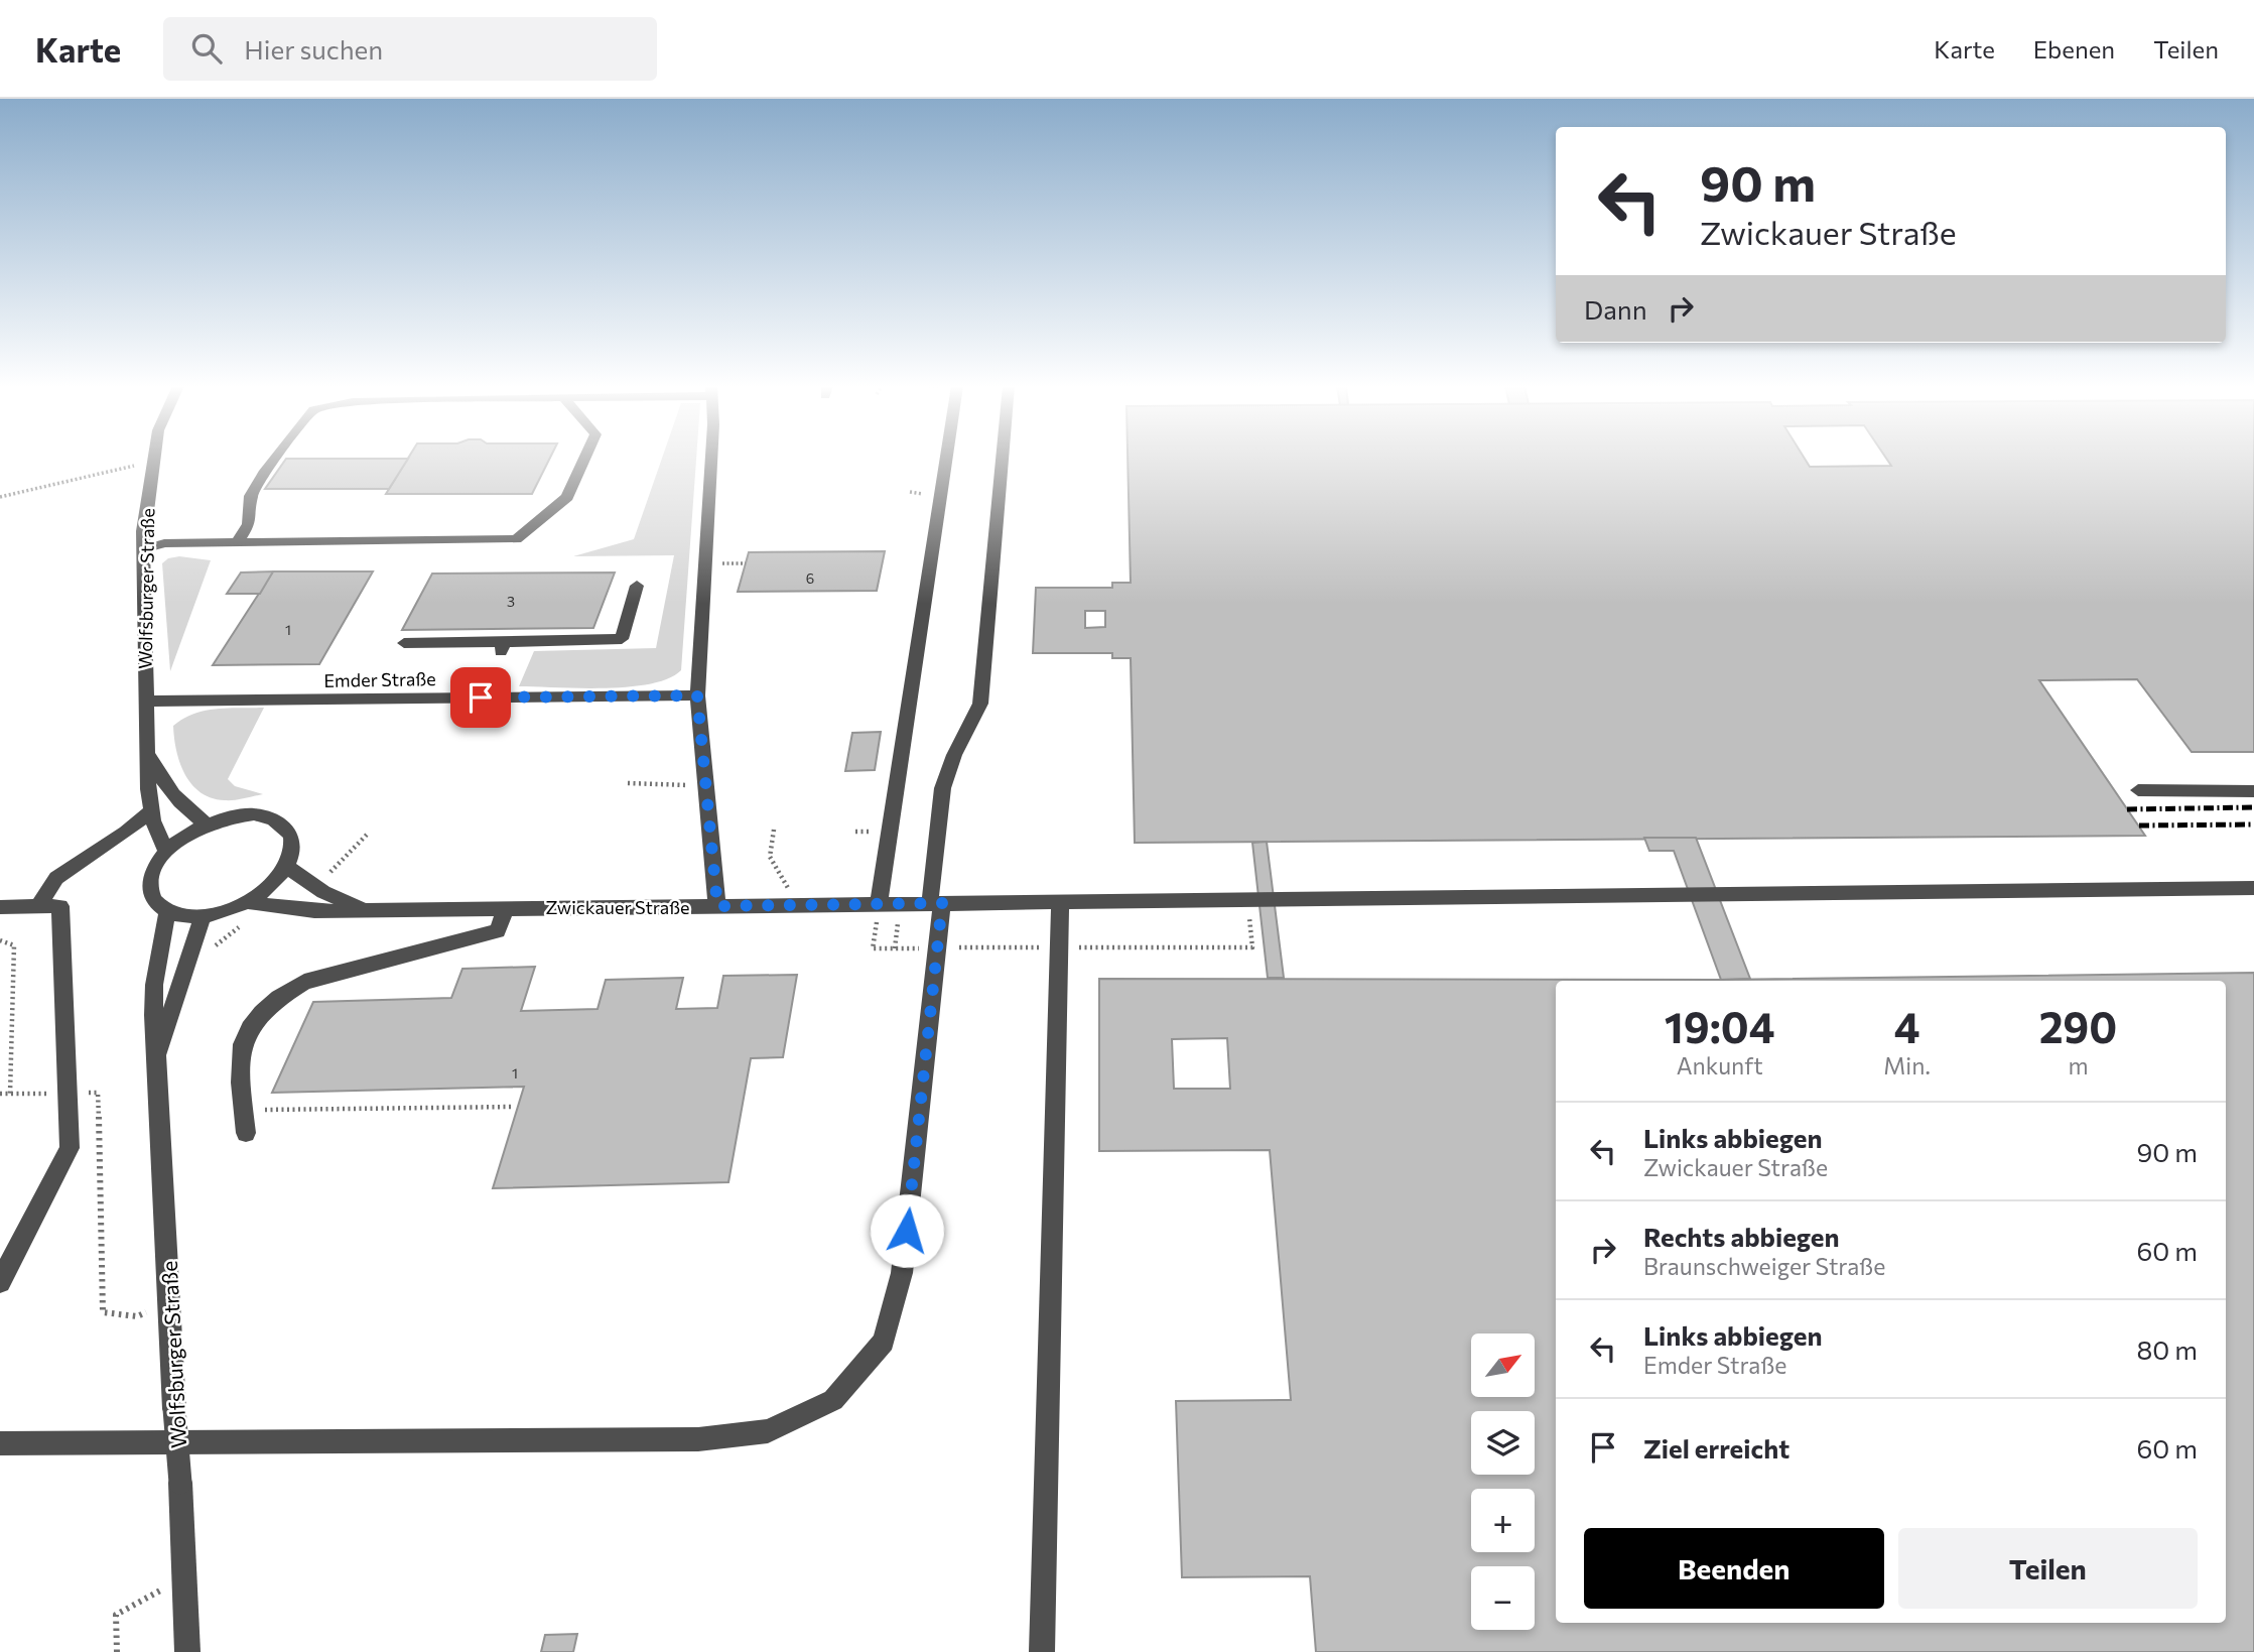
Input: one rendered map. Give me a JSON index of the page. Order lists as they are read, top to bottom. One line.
{"streets":{"street":["Wolfsburger Straße","Emder Straße","Zwickauer Straße"]},"crossings":[["Wolfsburger Straße","Emder Straße"],["Wolfsburger Straße","Zwickauer Straße"]],"house_numbers":["6","3","1","1"],"north":"top right","page":{"header":"Karte","search":"Hier suchen","nav":["Karte","Ebenen","Teilen"],"turn":["90 m","Zwickauer Straße"],"then":"Dann","eta":["19:04","Ankunft","4","Min.","290","m"],"list":[{"name":"Links abbiegen","note":"Zwickauer Straße","value":"90 m"},{"name":"Rechts abbiegen","note":"Braunschweiger Straße","value":"60 m"},{"name":"Links abbiegen","note":"Emder Straße","value":"80 m"},{"name":"Ziel erreicht","value":"60 m"}],"map_buttons":["+","−"],"buttons":["Beenden","Teilen"]}}
